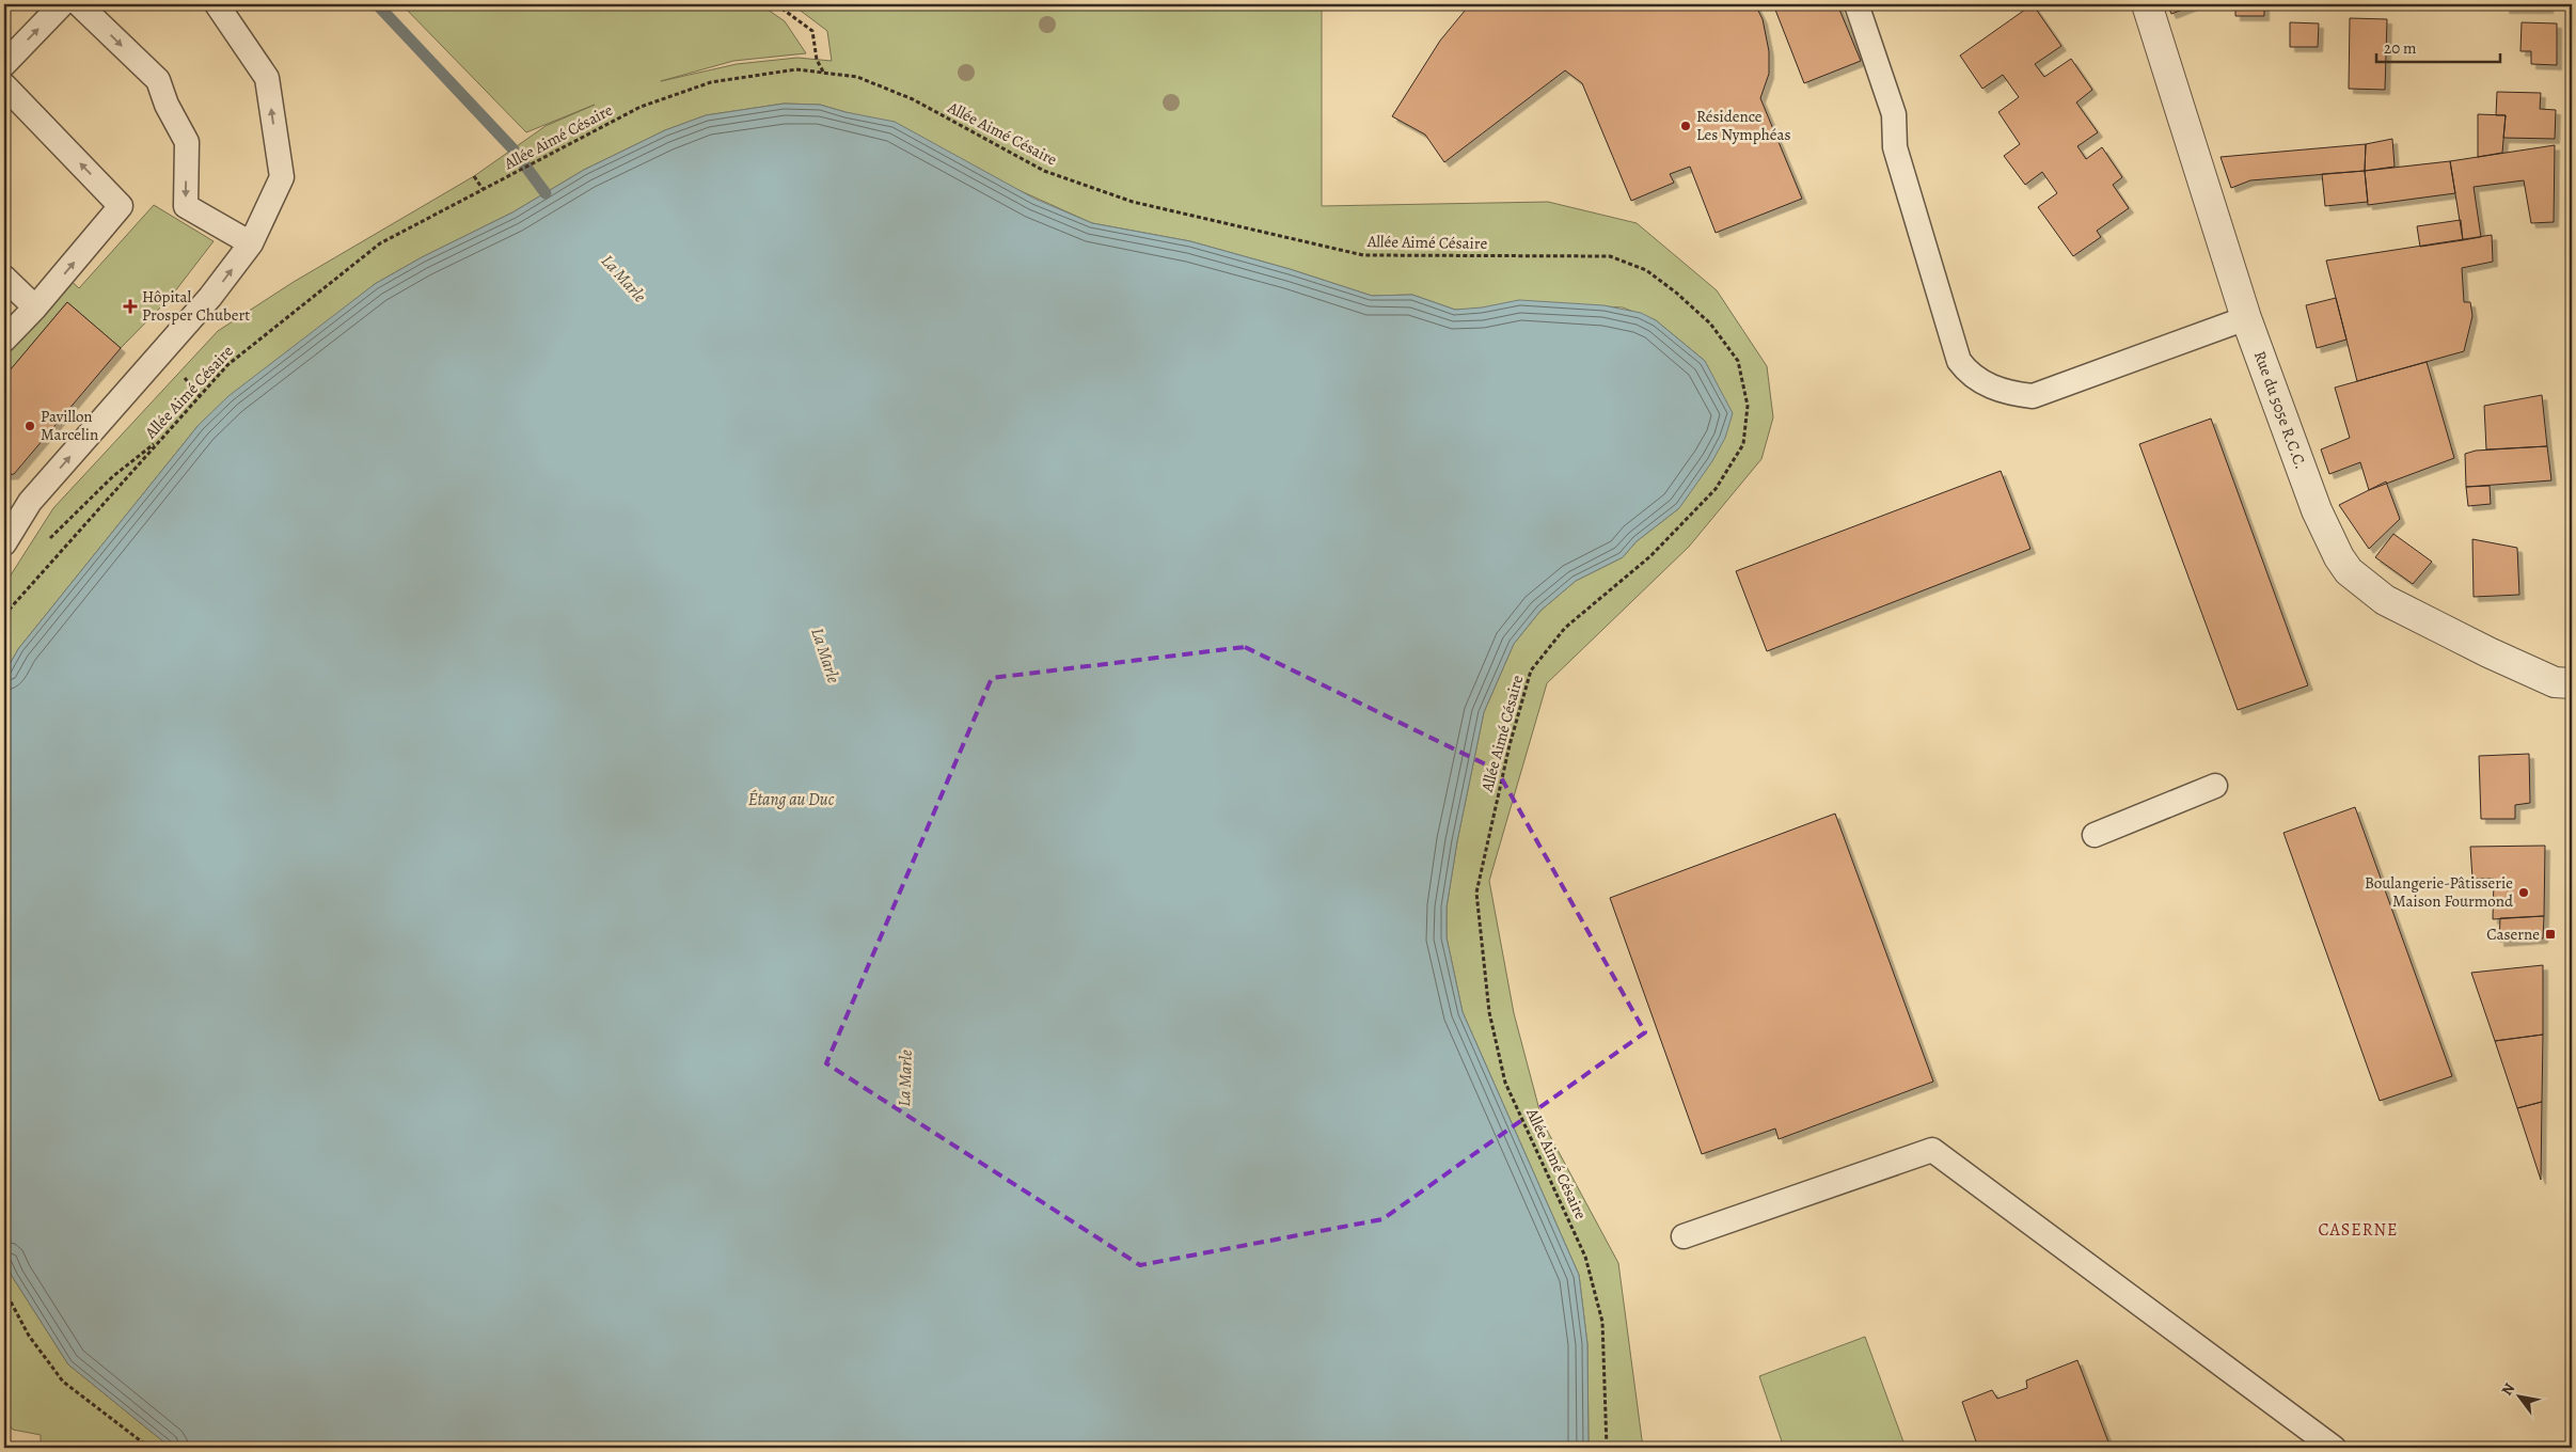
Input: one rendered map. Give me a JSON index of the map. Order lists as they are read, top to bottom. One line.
{"streets":{"street":["Rue du 505e R.C.C."],"path":["Allée Aimé Césaire"]},"districts":["CASERNE"],"water":["La Marle","Étang au Duc"],"places":{"other":["Résidence Les Nymphéas","Pavillon Marcelin","Boulangerie-Pâtisserie Maison Fourmond"],"health":["Hôpital Prosper Chubert"],"transit":["Caserne"]},"scale_bar":"20 m","north":"top left"}
